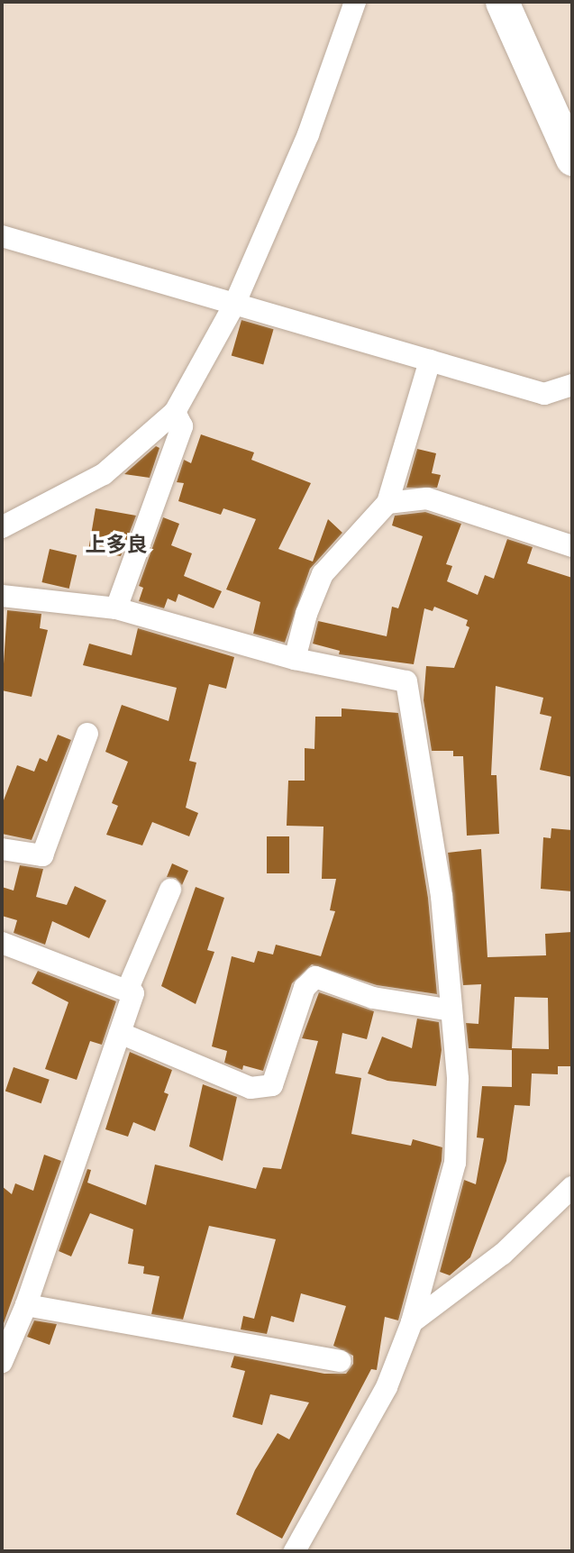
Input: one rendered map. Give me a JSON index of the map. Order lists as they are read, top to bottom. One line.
{"districts":["上多良"]}
